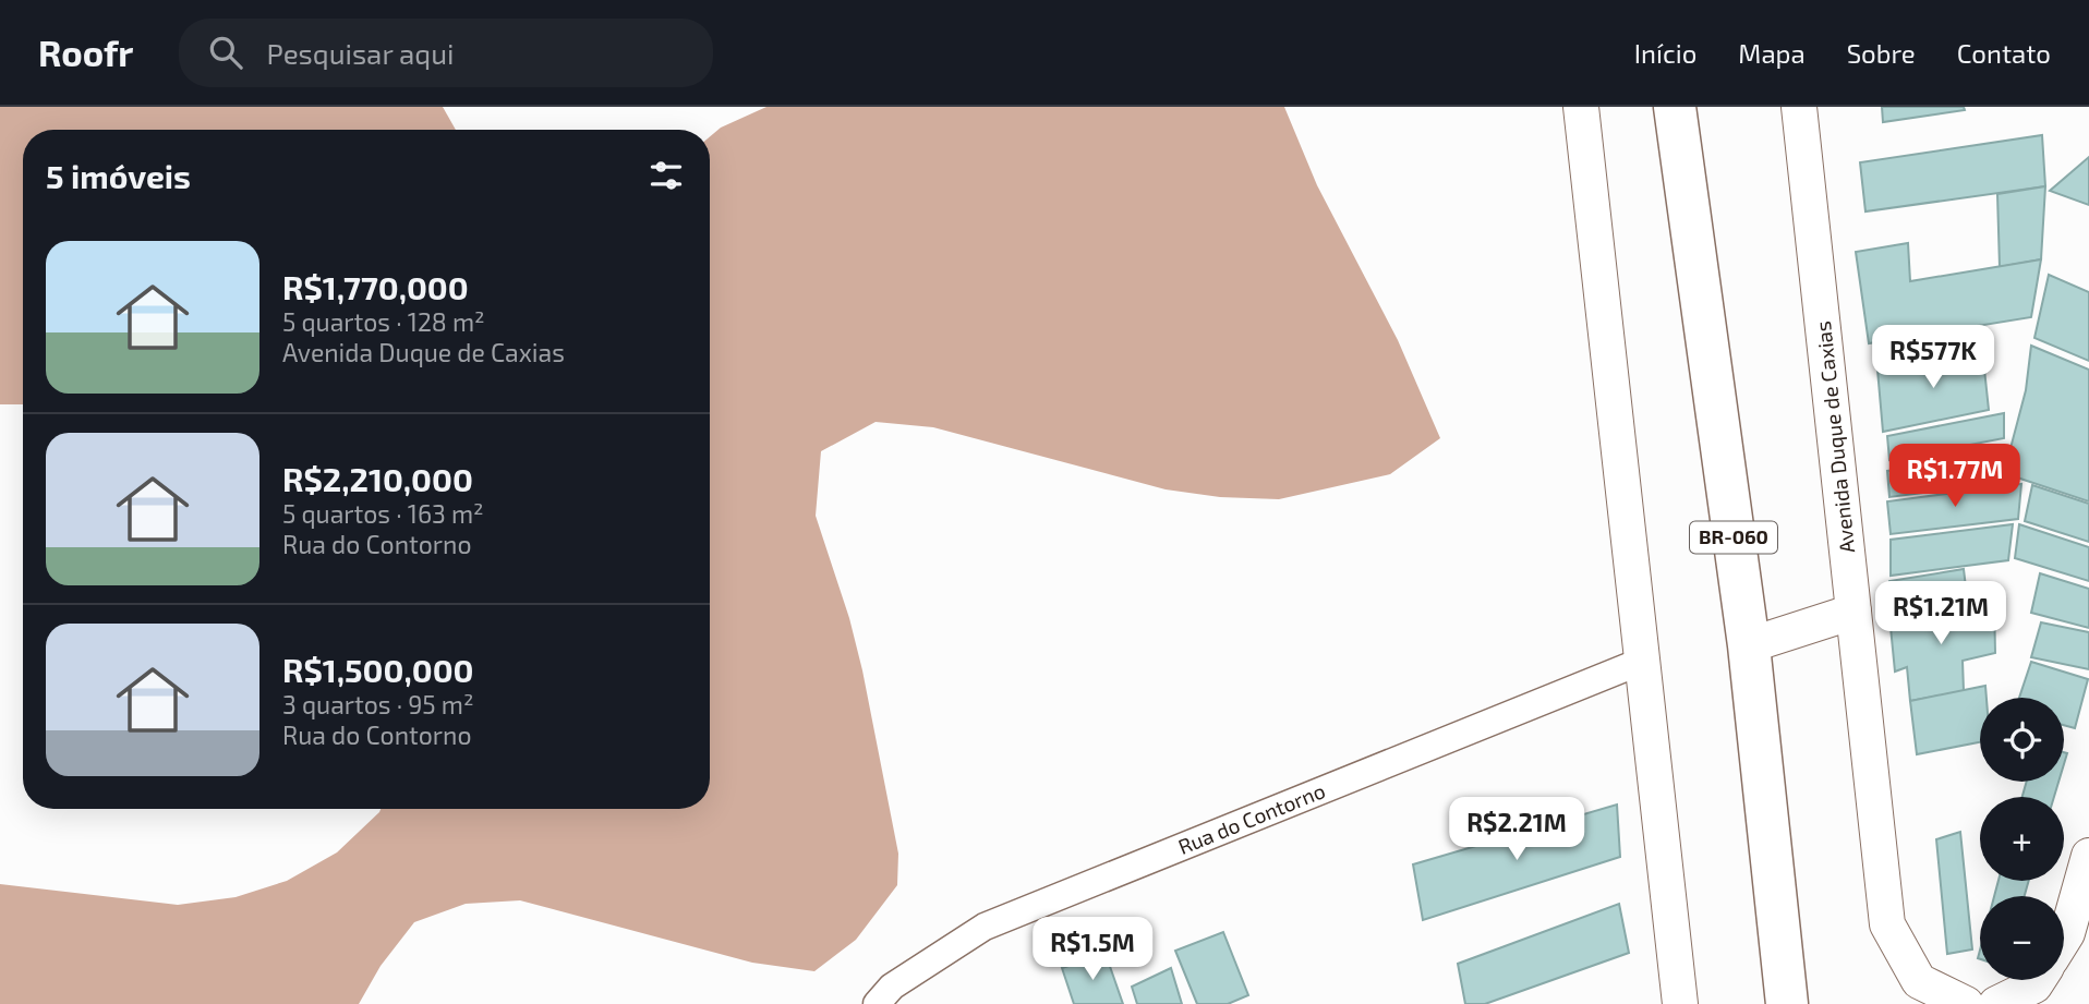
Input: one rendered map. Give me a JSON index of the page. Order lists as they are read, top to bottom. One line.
{"streets":{"main road":["BR-060"],"street":["Avenida Duque de Caxias","Rua do Contorno"]},"page":{"header":"Roofr","search":"Pesquisar aqui","nav":["Início","Mapa","Sobre","Contato"],"heading":"5 imóveis","list":[{"name":"R$1,770,000","note":"5 quartos · 128 m² · Avenida Duque de Caxias"},{"name":"R$2,210,000","note":"5 quartos · 163 m² · Rua do Contorno"},{"name":"R$1,500,000","note":"3 quartos · 95 m² · Rua do Contorno"}],"price":["R$577K","R$1.77M","R$1.21M","R$2.21M","R$1.5M"],"map_buttons":["+","−"]}}
